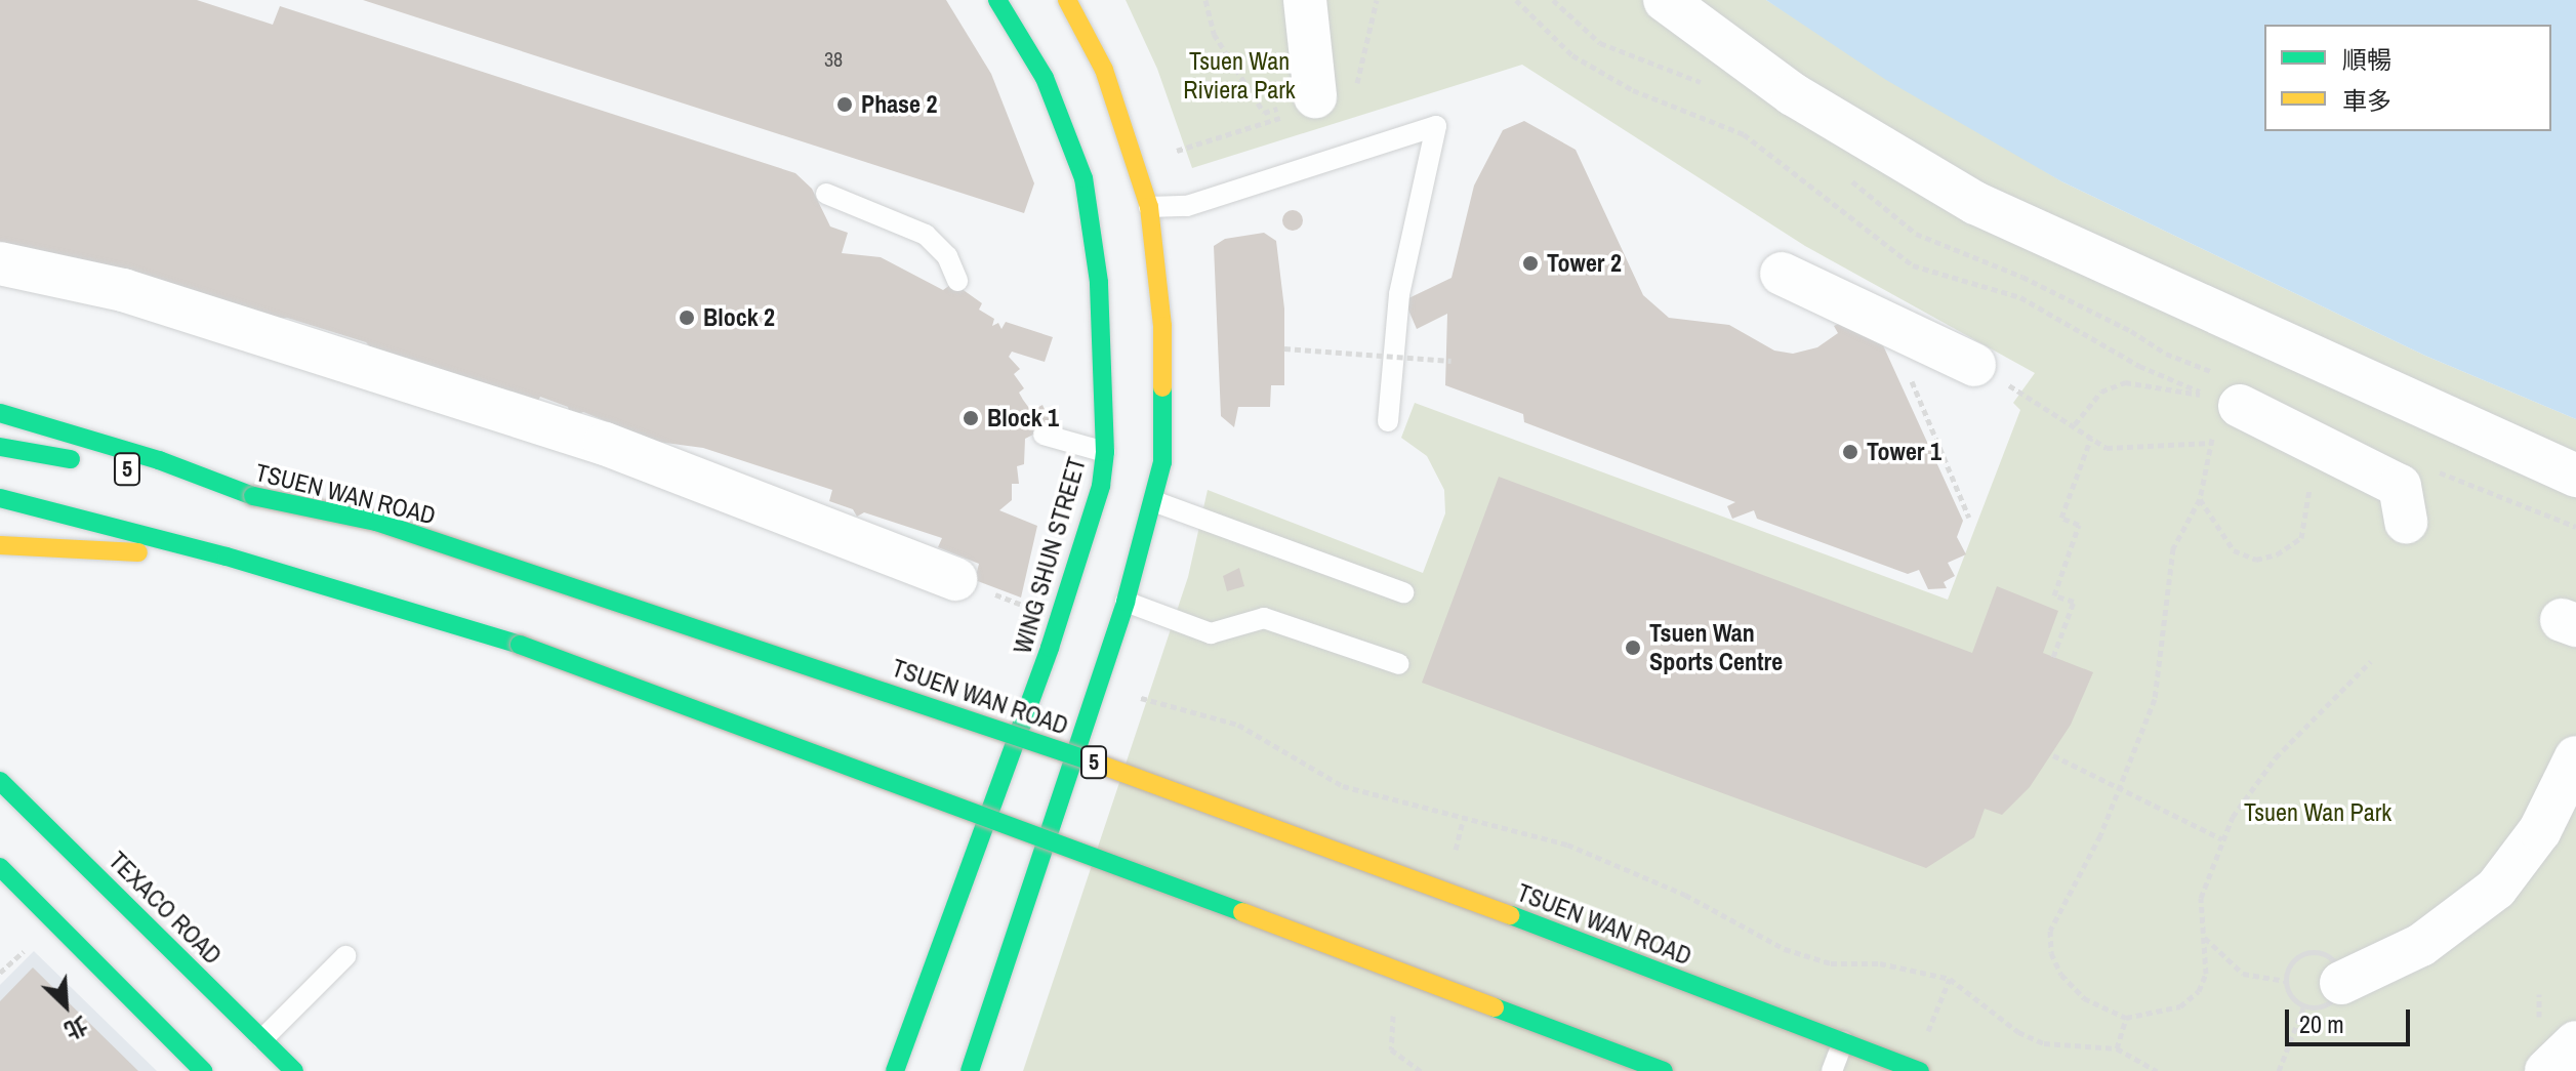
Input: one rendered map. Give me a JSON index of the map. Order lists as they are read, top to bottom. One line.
{"streets":{"main road":["5","TSUEN WAN ROAD","WING SHUN STREET","TEXACO ROAD"]},"parks":["Tsuen Wan Riviera Park","Tsuen Wan Park"],"places":["Phase 2","Tower 2","Block 2","Block 1","Tower 1","Tsuen Wan Sports Centre"],"house_numbers":["38"],"legend":["順暢","車多"],"scale_bar":"20 m","north":"bottom right"}
